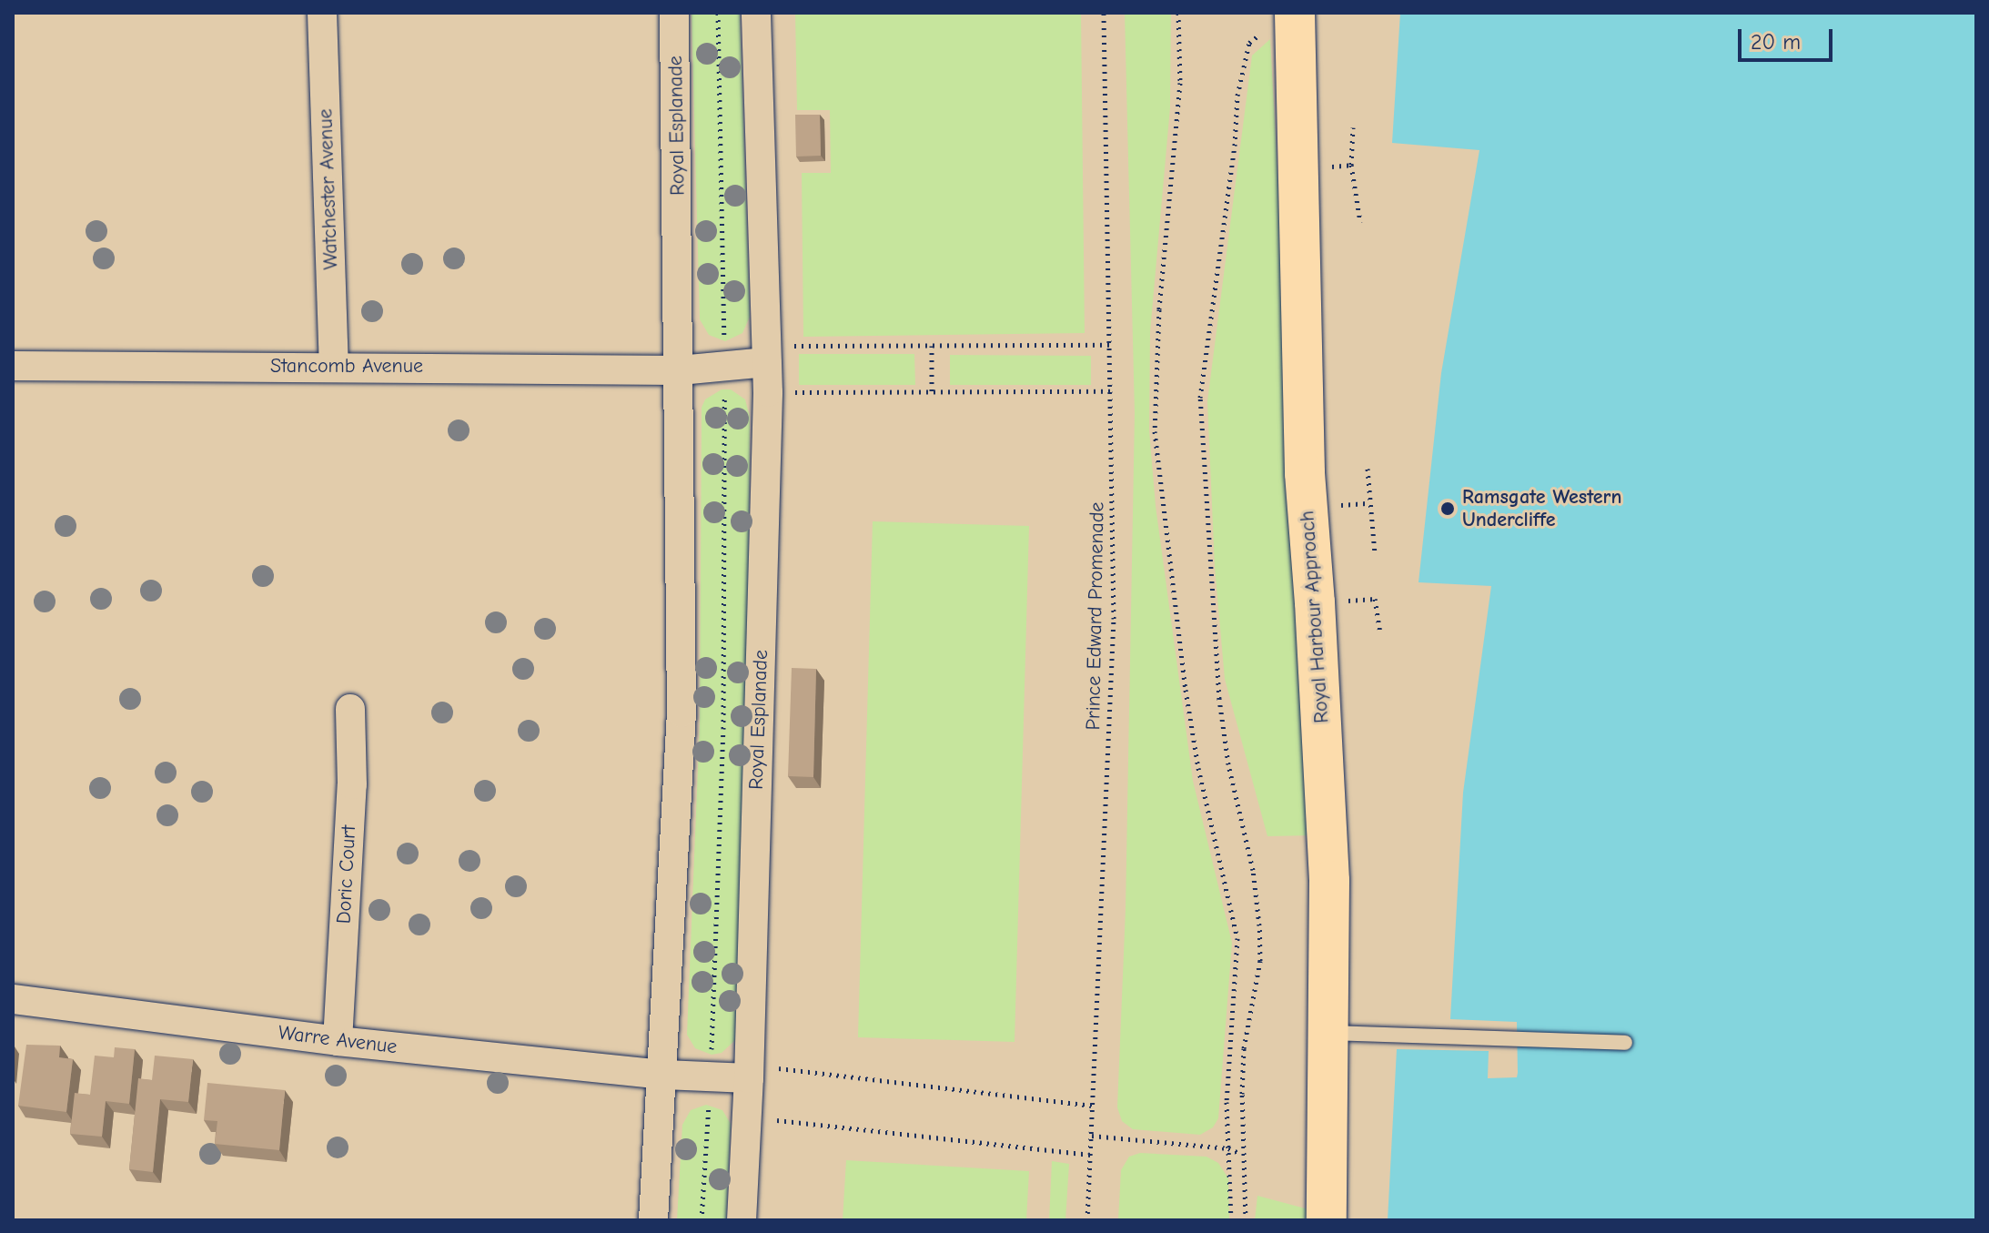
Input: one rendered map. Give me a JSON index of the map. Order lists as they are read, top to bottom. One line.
{"streets":{"highway":["Royal Harbour Approach"],"street":["Royal Esplanade","Watchester Avenue","Stancomb Avenue","Doric Court","Warre Avenue"],"path":["Prince Edward Promenade"]},"crossings":[["Royal Esplanade","Stancomb Avenue"],["Royal Esplanade","Warre Avenue"],["Watchester Avenue","Stancomb Avenue"],["Doric Court","Warre Avenue"]],"places":["Ramsgate Western Undercliffe"],"scale_bar":"20 m"}
